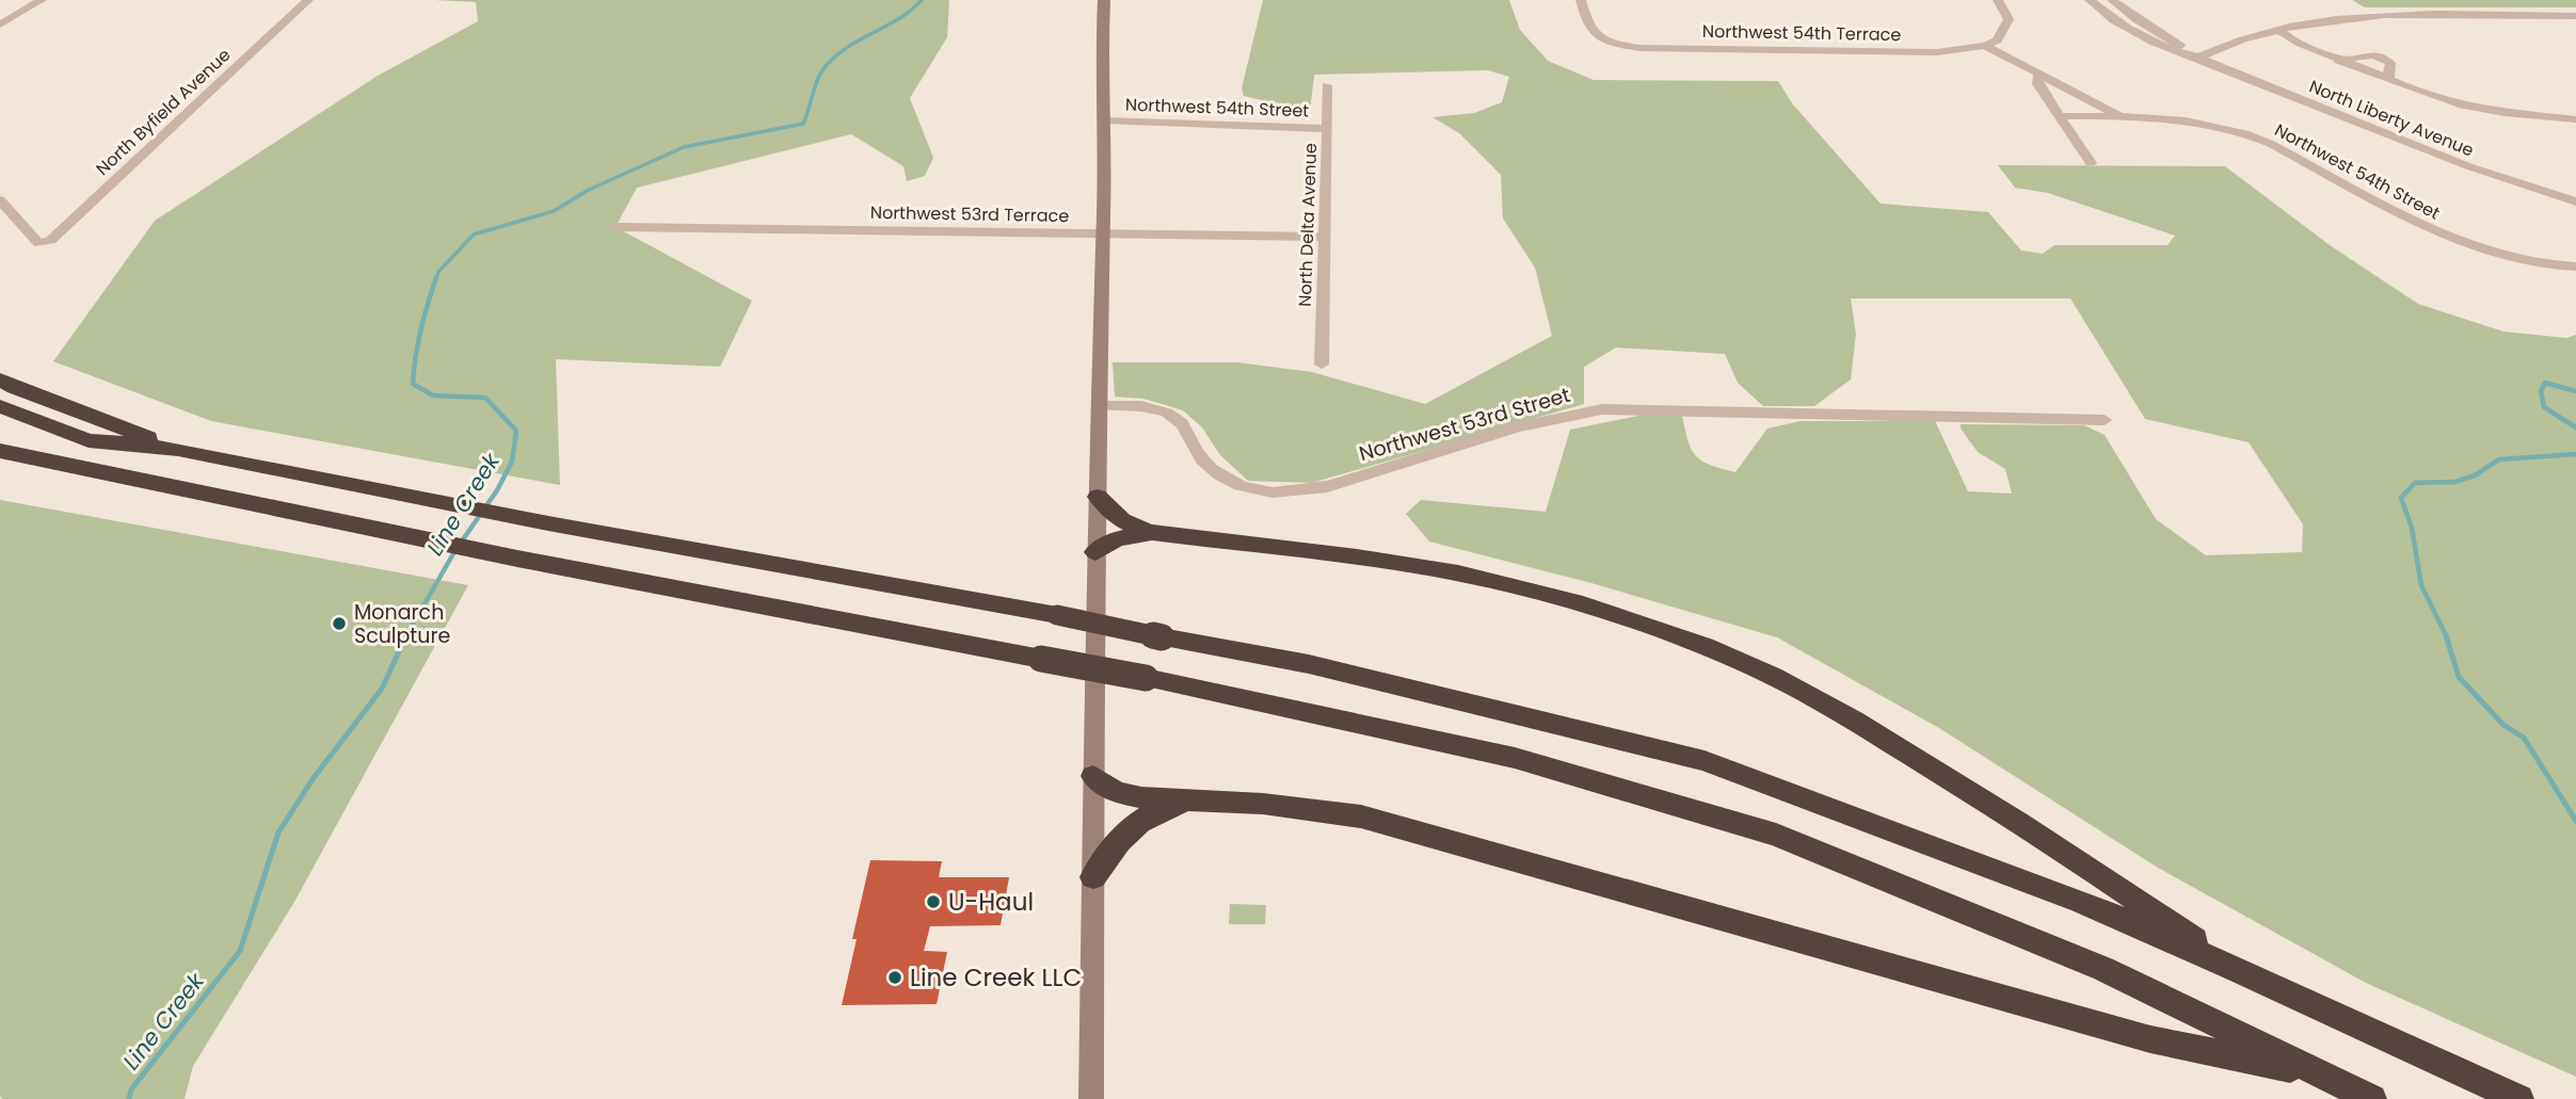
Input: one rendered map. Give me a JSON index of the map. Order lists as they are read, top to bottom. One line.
{"streets":{"street":["Northwest 54th Terrace","Northwest 54th Street","North Byfield Avenue","North Liberty Avenue","Northwest 53rd Terrace","North Delta Avenue","Northwest 53rd Street"]},"crossings":[["Northwest 54th Terrace","Northwest 54th Street"],["Northwest 54th Street","North Delta Avenue"],["Northwest 53rd Terrace","North Delta Avenue"]],"water":["Line Creek"],"places":["Monarch Sculpture","U-Haul","Line Creek LLC"]}
